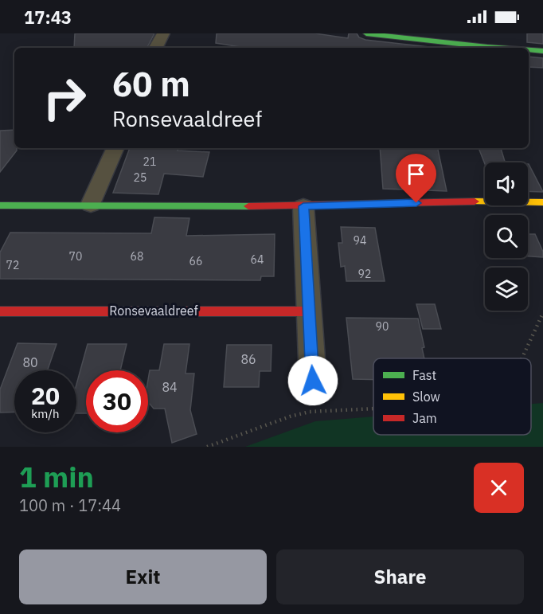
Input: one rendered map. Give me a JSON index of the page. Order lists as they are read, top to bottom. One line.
{"streets":{"street":["Ronsevaaldreef"]},"house_numbers":["21","25","94","70","68","64","66","72","92","90","86","80","84"],"legend":["Fast","Slow","Jam"],"page":{"status":"17:43","turn":["60 m","Ronsevaaldreef"],"speed":"20 km/h","limit":"30","heading":["1 min","100 m · 17:44"],"buttons":["Exit","Share"]}}
